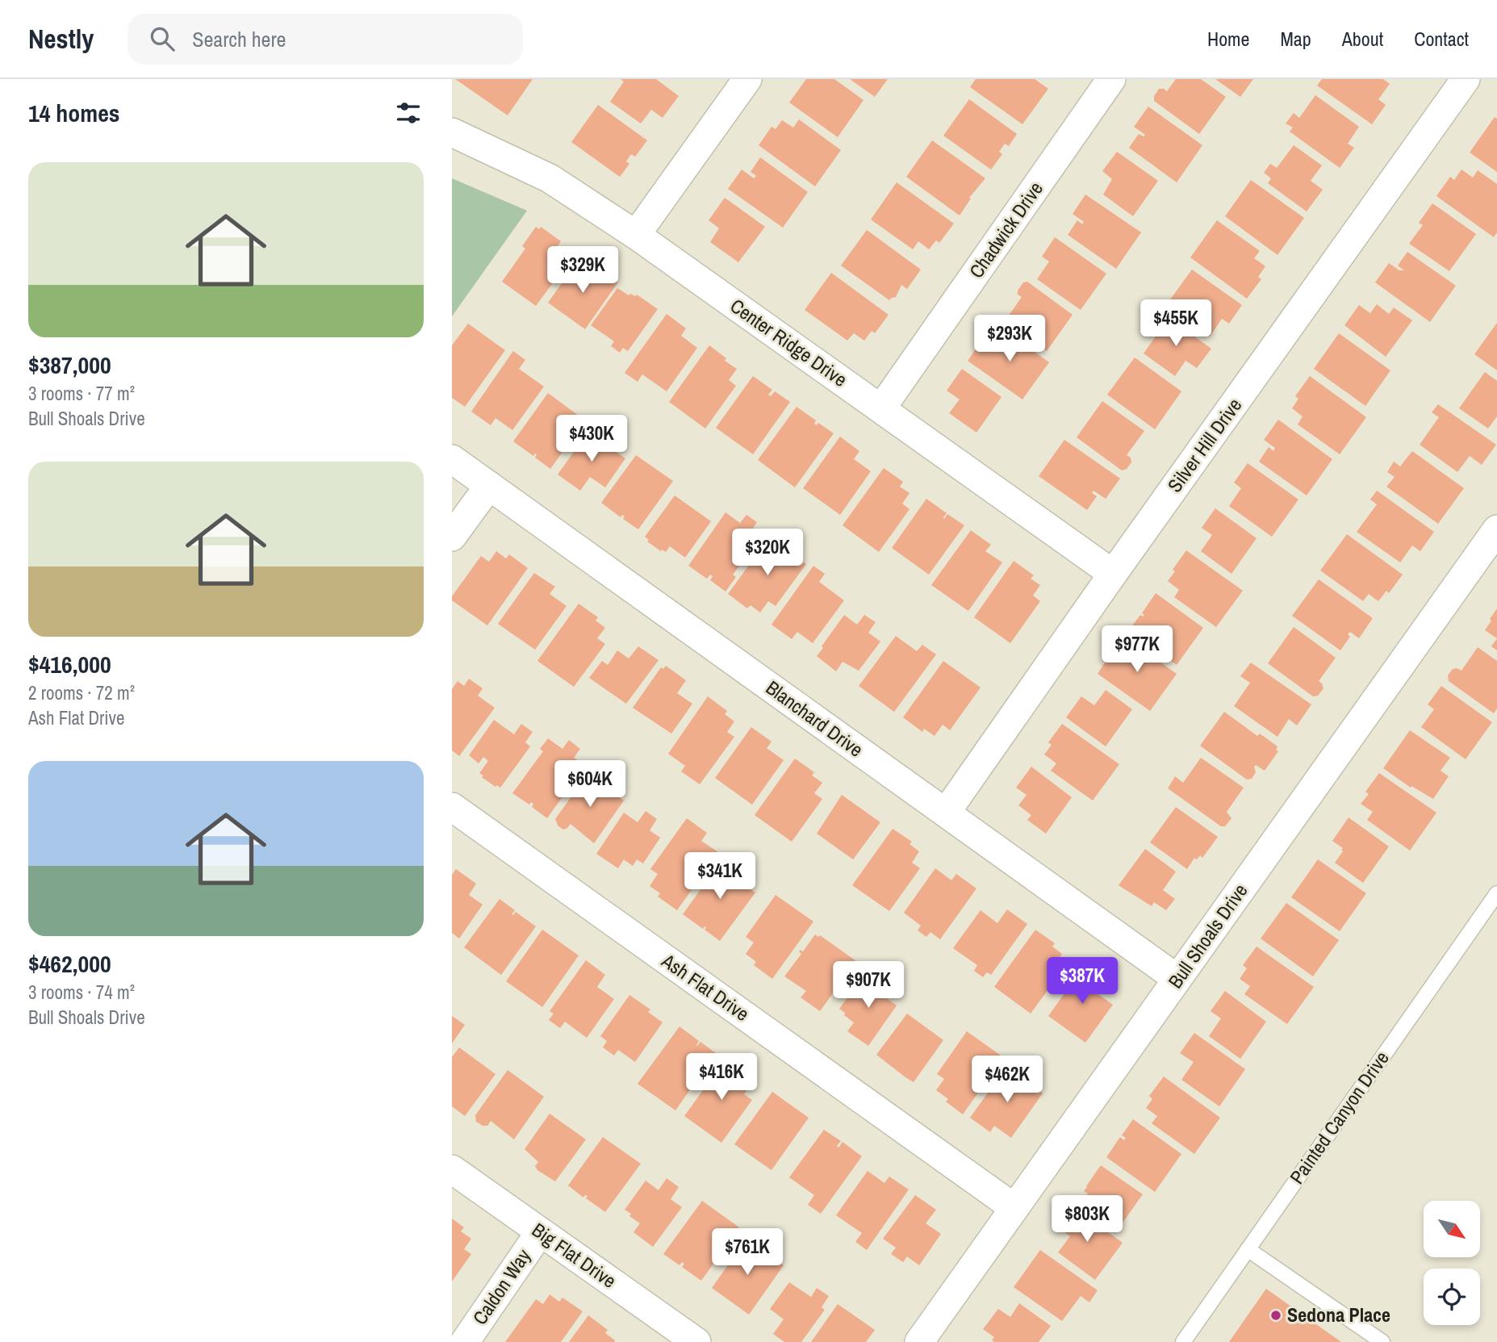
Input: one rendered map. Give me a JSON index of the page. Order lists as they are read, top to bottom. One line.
{"streets":{"street":["Chadwick Drive","Center Ridge Drive","Silver Hill Drive","Blanchard Drive","Bull Shoals Drive","Ash Flat Drive","Big Flat Drive","Caldon Way"],"lane":["Painted Canyon Drive"]},"crossings":[["Chadwick Drive","Center Ridge Drive"],["Center Ridge Drive","Silver Hill Drive"],["Silver Hill Drive","Blanchard Drive"],["Blanchard Drive","Bull Shoals Drive"],["Bull Shoals Drive","Ash Flat Drive"],["Big Flat Drive","Caldon Way"]],"places":["Sedona Place"],"north":"bottom right","page":{"header":"Nestly","search":"Search here","nav":["Home","Map","About","Contact"],"heading":"14 homes","list":[{"name":"$387,000","note":"3 rooms · 77 m² · Bull Shoals Drive"},{"name":"$416,000","note":"2 rooms · 72 m² · Ash Flat Drive"},{"name":"$462,000","note":"3 rooms · 74 m² · Bull Shoals Drive"}],"price":["$329K","$455K","$293K","$430K","$320K","$977K","$604K","$341K","$387K","$907K","$416K","$462K","$803K","$761K"]}}
